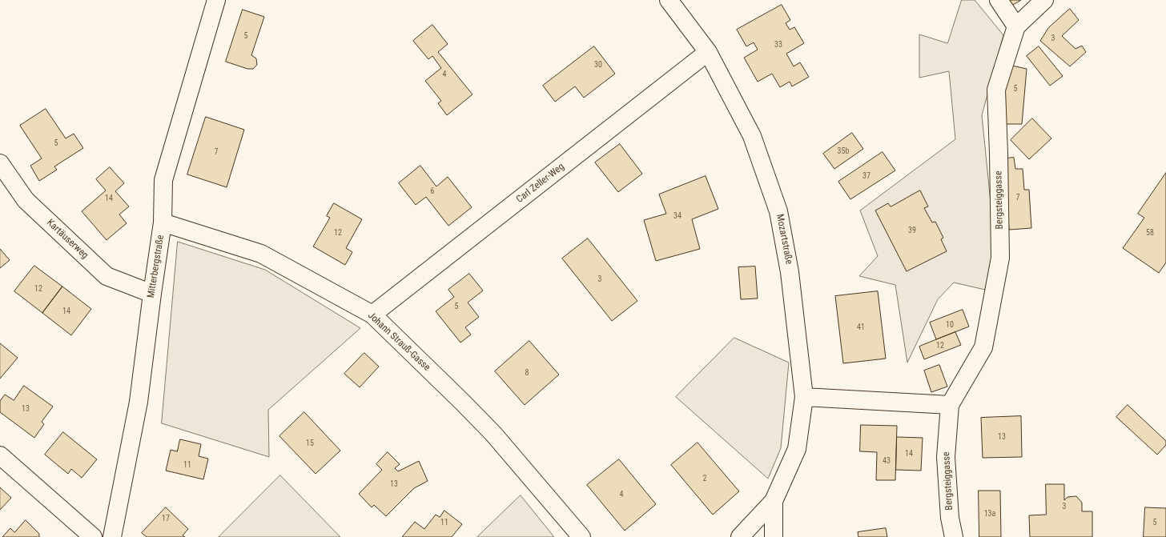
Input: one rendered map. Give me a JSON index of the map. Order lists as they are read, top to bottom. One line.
{"streets":{"street":["Carl Zeller-Weg","Bergsteiggasse","Kartäuserweg","Mozartstraße","Mitterbergstraße","Johann Strauß-Gasse"]},"crossings":[["Carl Zeller-Weg","Mozartstraße"],["Carl Zeller-Weg","Johann Strauß-Gasse"],["Kartäuserweg","Mitterbergstraße"],["Mitterbergstraße","Johann Strauß-Gasse"]],"house_numbers":["5","3","33","30","4","5","5","35b","7","37","6","7","14","34","39","12","58","3","12","5","14","10","41","12","8","13","13","15","14","43","11","2","13","4","3","13a","17","11","5"]}
